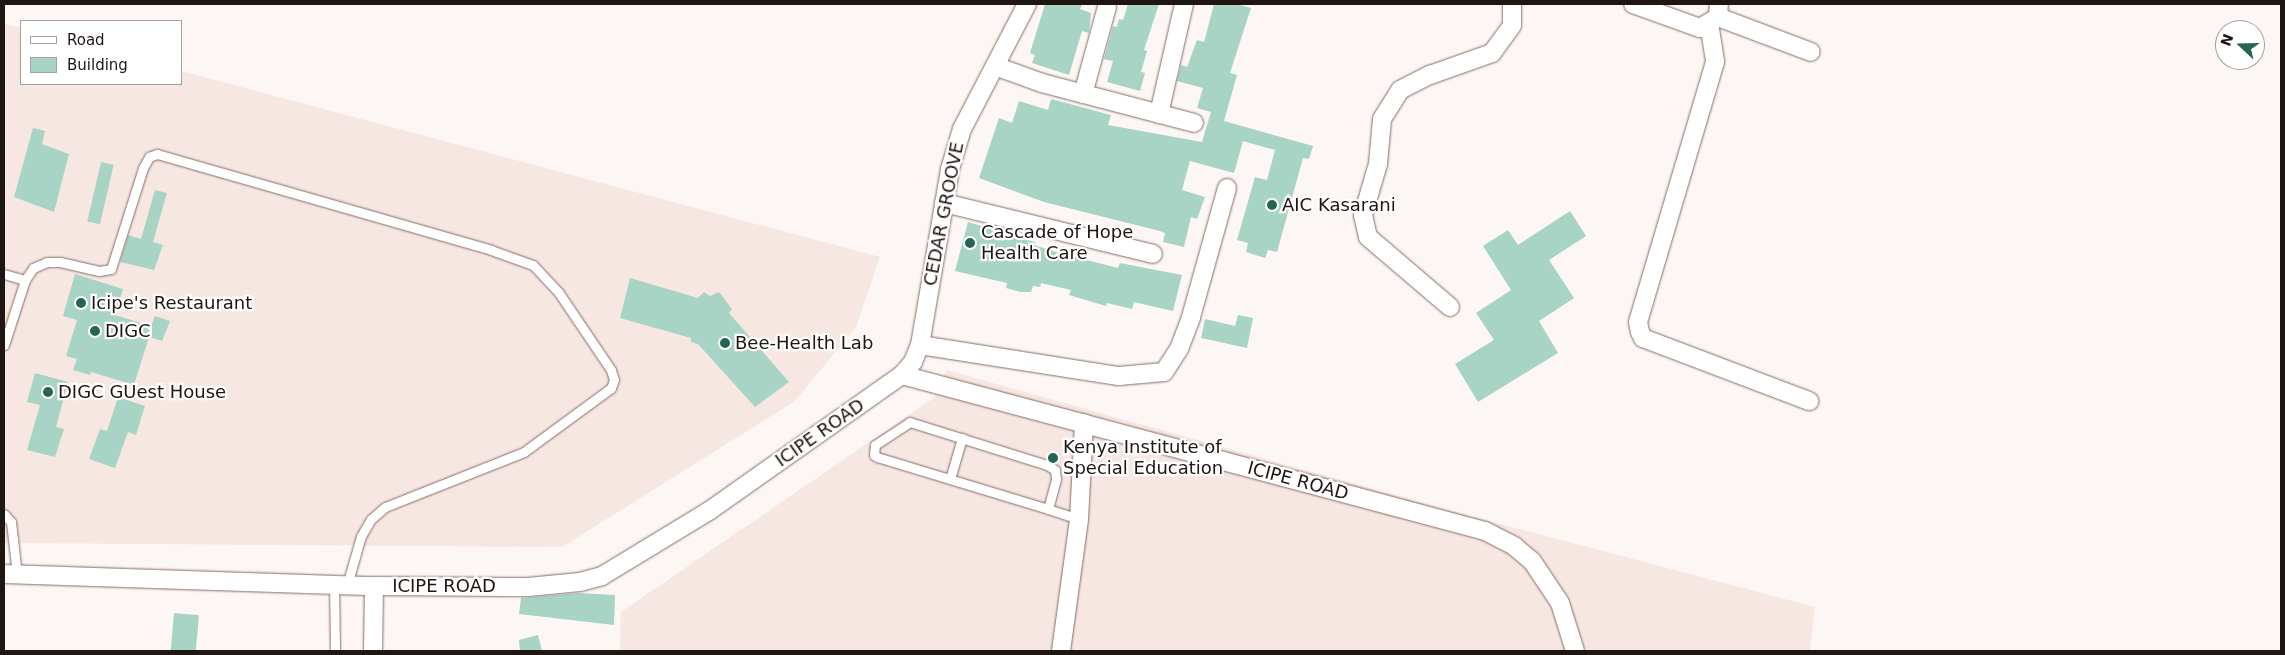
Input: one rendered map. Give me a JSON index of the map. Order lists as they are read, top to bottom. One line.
{"streets":{"street":["CEDAR GROOVE","ICIPE ROAD"]},"crossings":[["CEDAR GROOVE","ICIPE ROAD"]],"places":["AIC Kasarani","Cascade of Hope Health Care","Icipe's Restaurant","DIGC","Bee-Health Lab","DIGC GUest House","Kenya Institute of Special Education"],"legend":["Road","Building"],"north":"left"}
